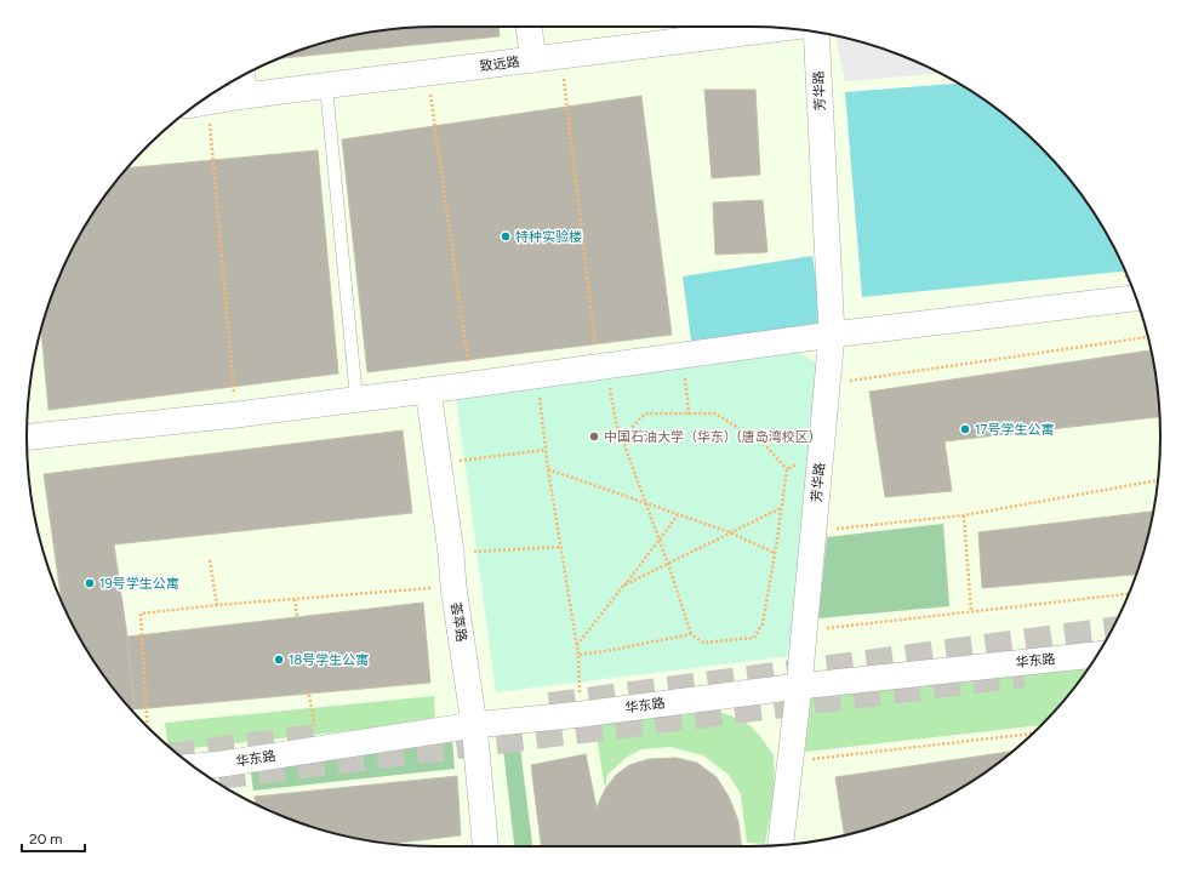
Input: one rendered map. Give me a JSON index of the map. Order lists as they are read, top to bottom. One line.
{"streets":{"street":["致远路","芳华路","荟萃路","华东路"]},"crossings":[["芳华路","华东路"],["荟萃路","华东路"]],"places":["特种实验楼","17号学生公寓","中国石油大学（华东）(唐岛湾校区)","19号学生公寓","18号学生公寓"],"scale_bar":"20 m"}
